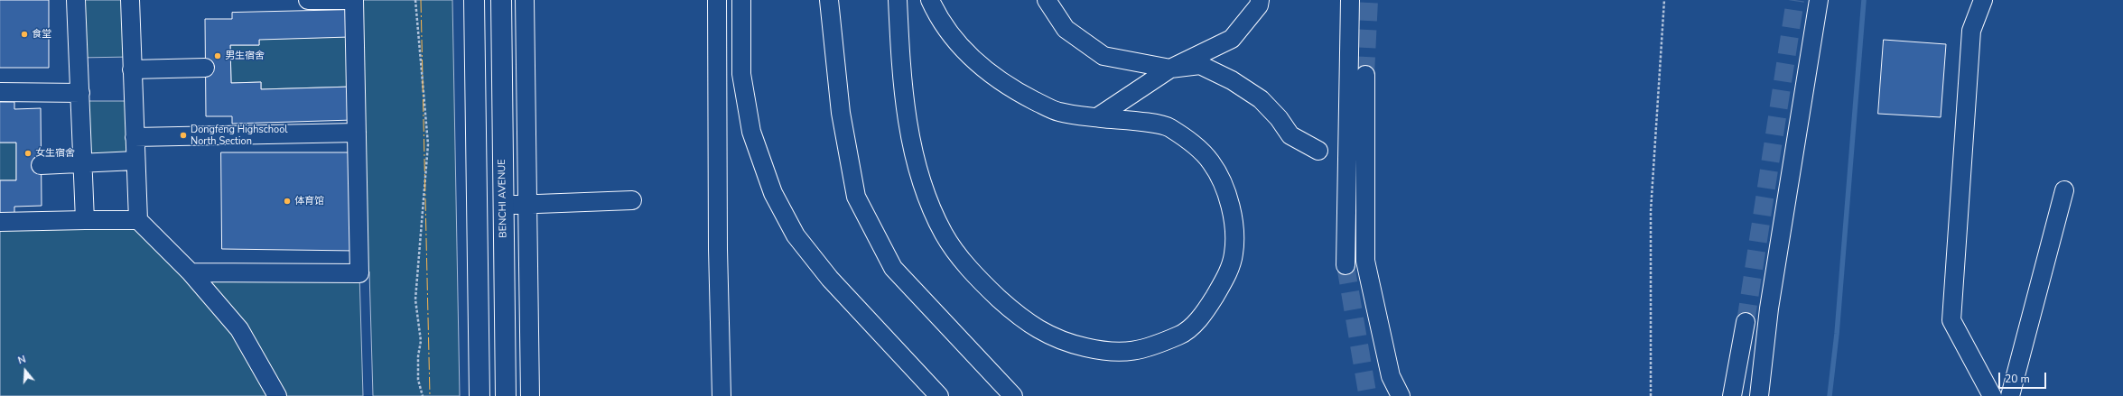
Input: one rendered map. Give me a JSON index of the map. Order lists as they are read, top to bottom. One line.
{"streets":{"main road":["BENCHI AVENUE"]},"places":["食堂","男生宿舍","Dongfeng Highschool North Section","女生宿舍","体育馆"],"scale_bar":"20 m","north":"top"}
